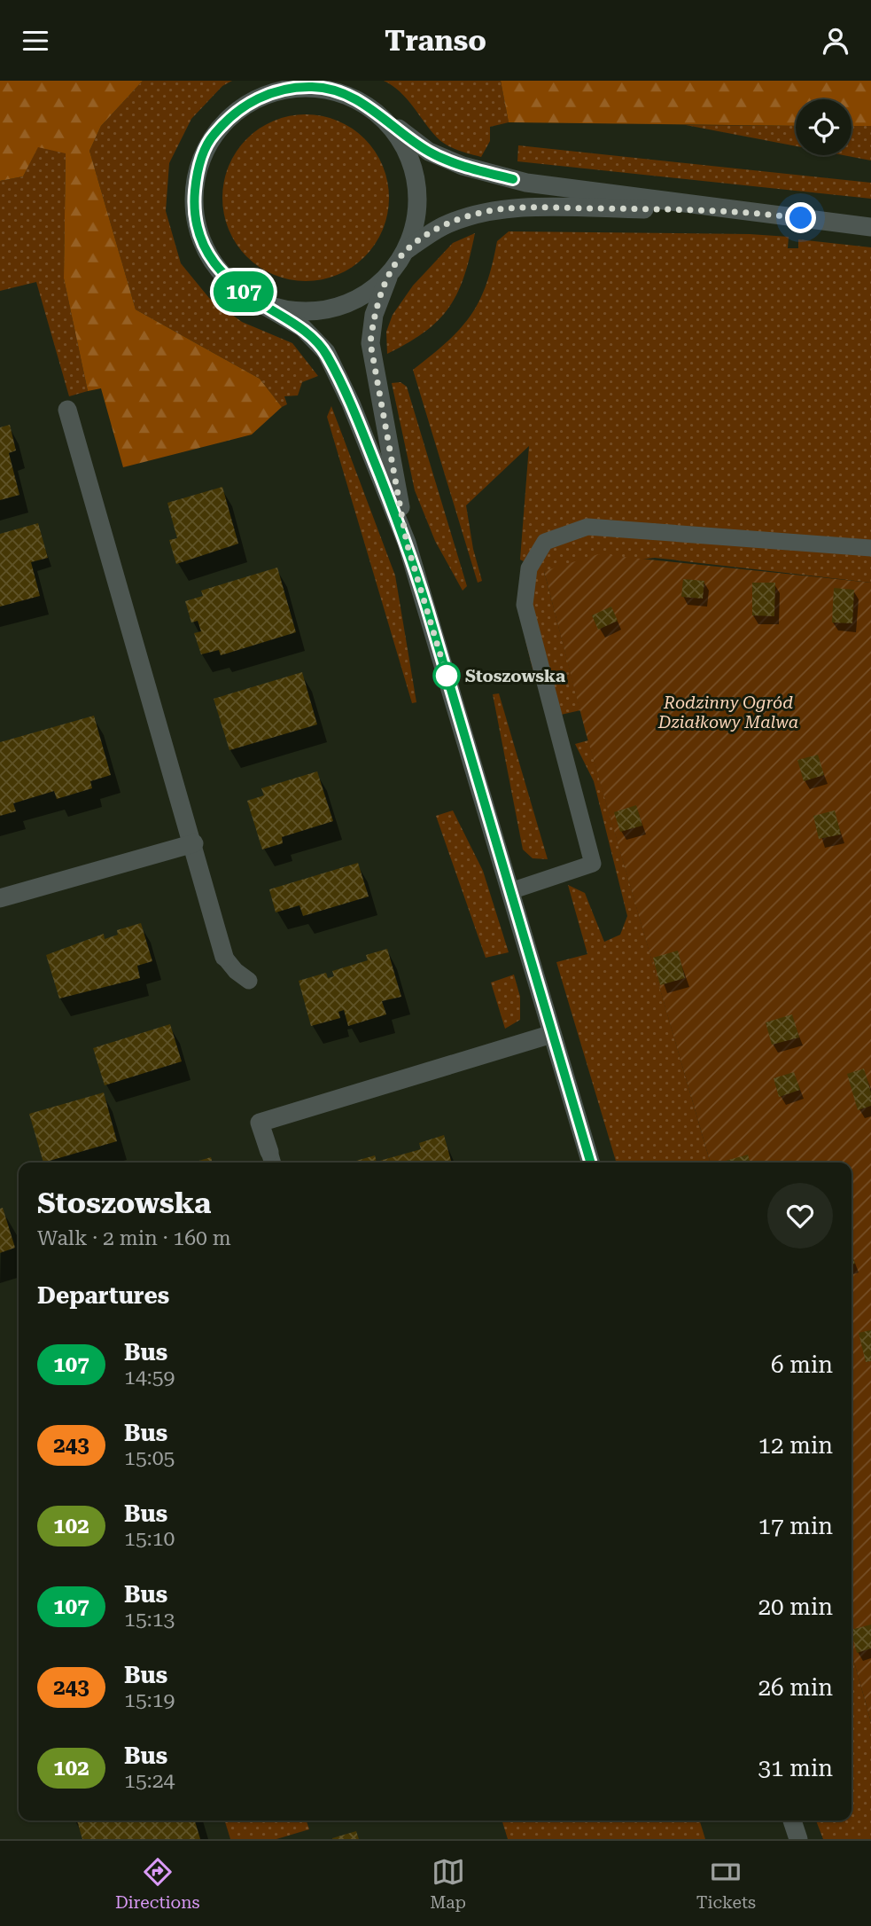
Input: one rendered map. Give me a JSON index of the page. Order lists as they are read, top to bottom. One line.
{"parks":["Rodzinny Ogród Działkowy Malwa"],"places":["Stoszowska"],"lines":["bus line 107"],"page":{"header":"Transo","on_map":"107","heading":[["Stoszowska","Walk · 2 min · 160 m"],"Departures"],"list":[{"mark":"107","name":"Bus","note":"14:59","value":"6 min"},{"mark":"243","name":"Bus","note":"15:05","value":"12 min"},{"mark":"102","name":"Bus","note":"15:10","value":"17 min"},{"mark":"107","name":"Bus","note":"15:13","value":"20 min"},{"mark":"243","name":"Bus","note":"15:19","value":"26 min"},{"mark":"102","name":"Bus","note":"15:24","value":"31 min"}],"tabs":["Directions","Map","Tickets"]}}
